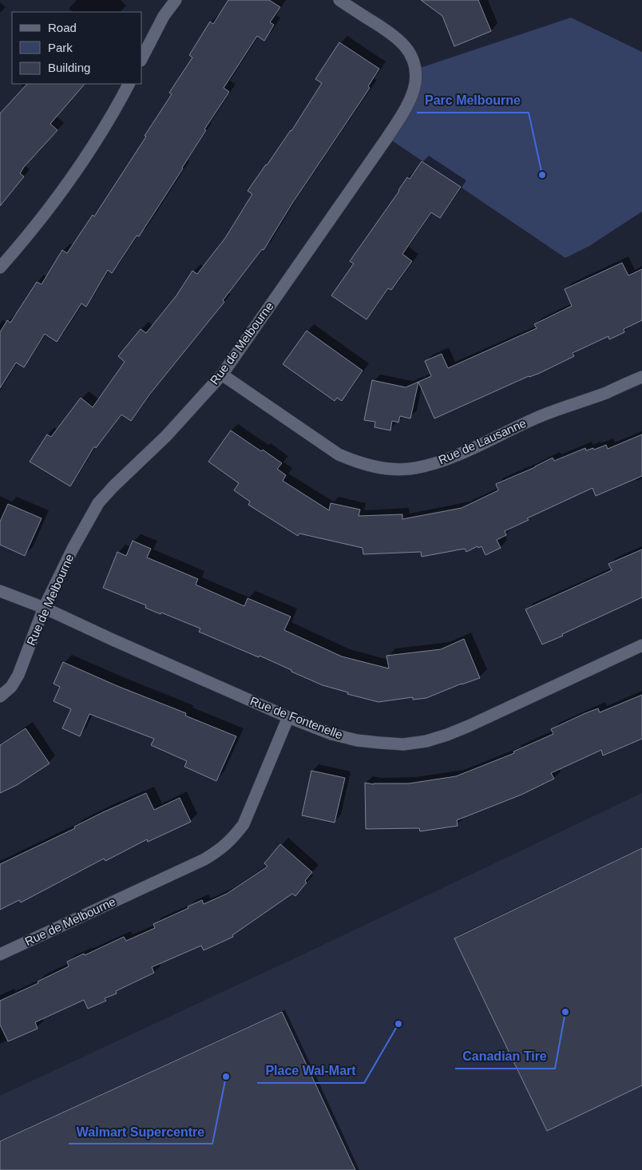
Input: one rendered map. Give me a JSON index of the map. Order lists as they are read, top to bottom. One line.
{"streets":{"street":["Rue de Melbourne","Rue de Lausanne","Rue de Fontenelle"]},"crossings":[["Rue de Melbourne","Rue de Lausanne"],["Rue de Melbourne","Rue de Fontenelle"]],"places":["Parc Melbourne","Canadian Tire","Place Wal-Mart","Walmart Supercentre"],"legend":["Road","Park","Building"]}
